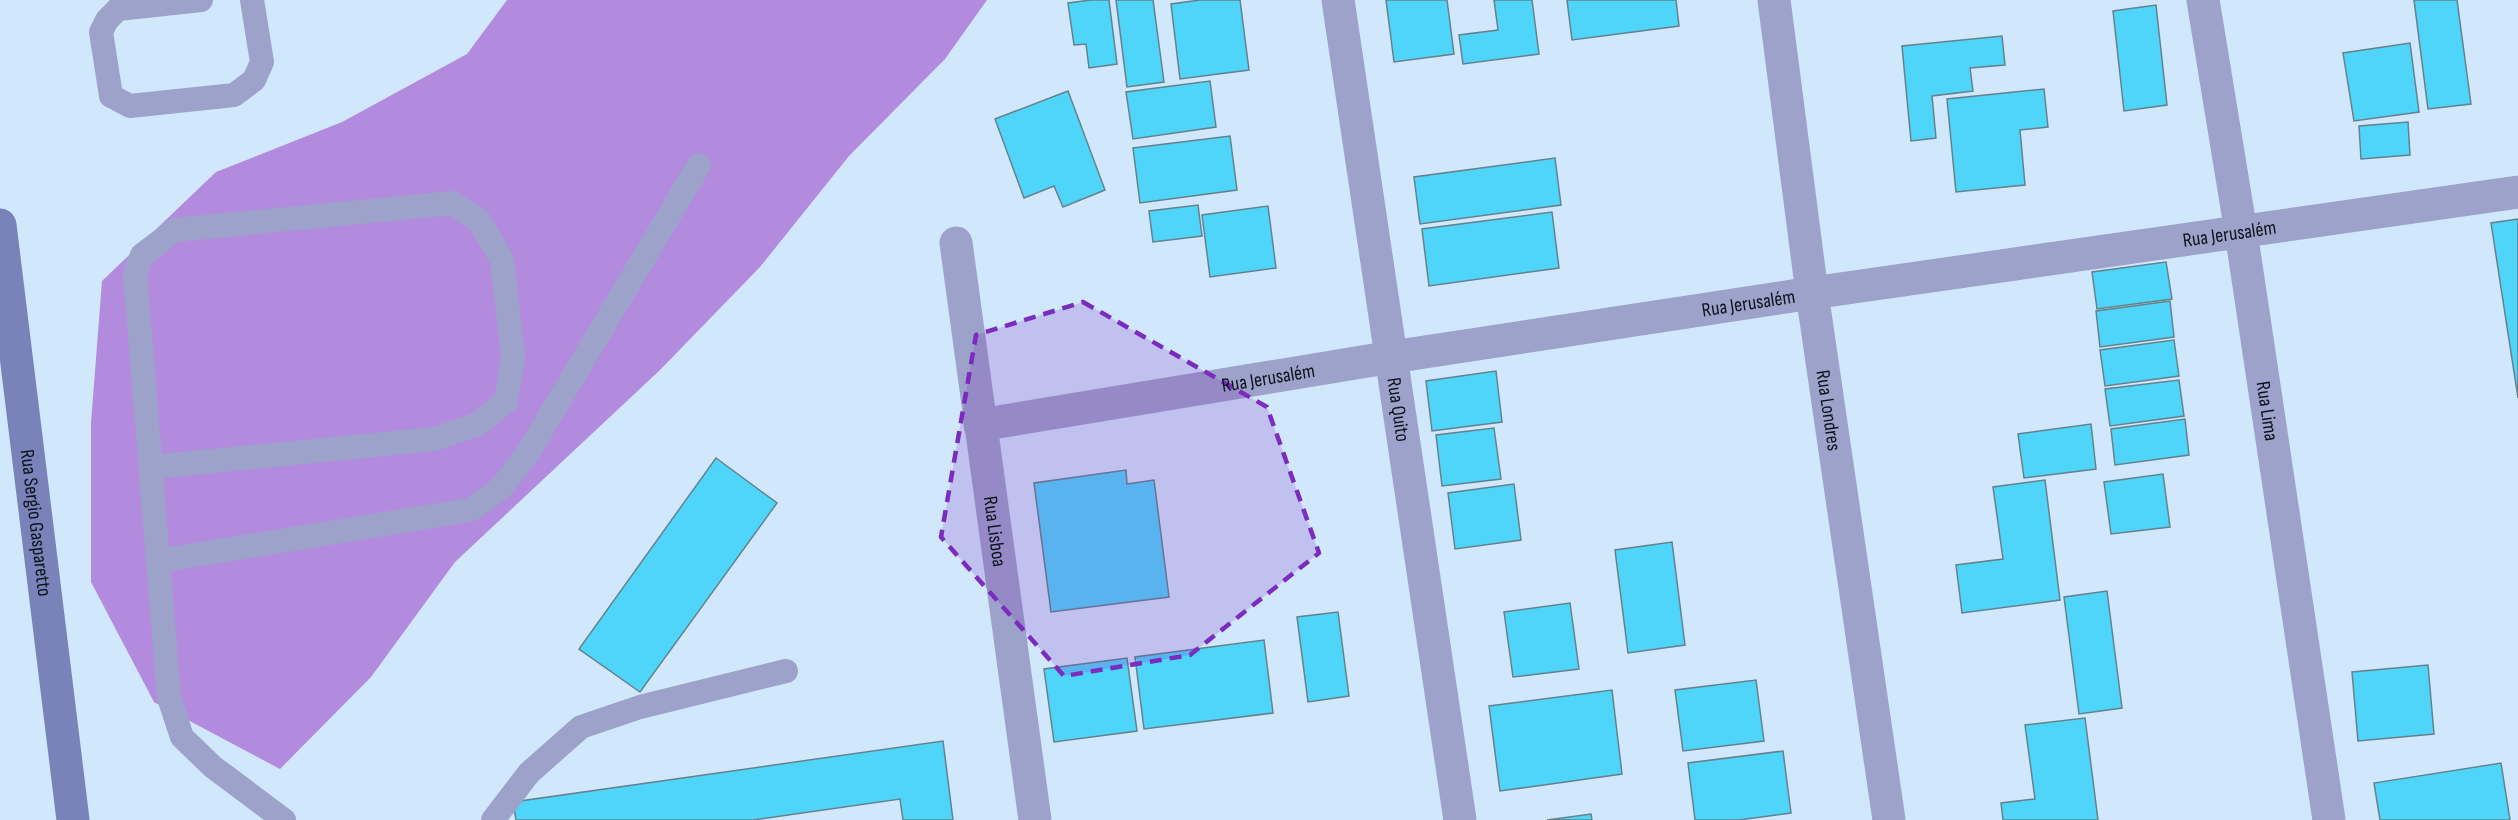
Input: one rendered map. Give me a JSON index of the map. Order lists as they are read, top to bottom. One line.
{"streets":{"main road":["Rua Sergio Gasparetto"],"street":["Rua Jerusalém","Rua Quito","Rua Londres","Rua Lima","Rua Lisboa"]},"crossings":[["Rua Jerusalém","Rua Quito"],["Rua Jerusalém","Rua Londres"],["Rua Jerusalém","Rua Lima"],["Rua Jerusalém","Rua Lisboa"]]}
